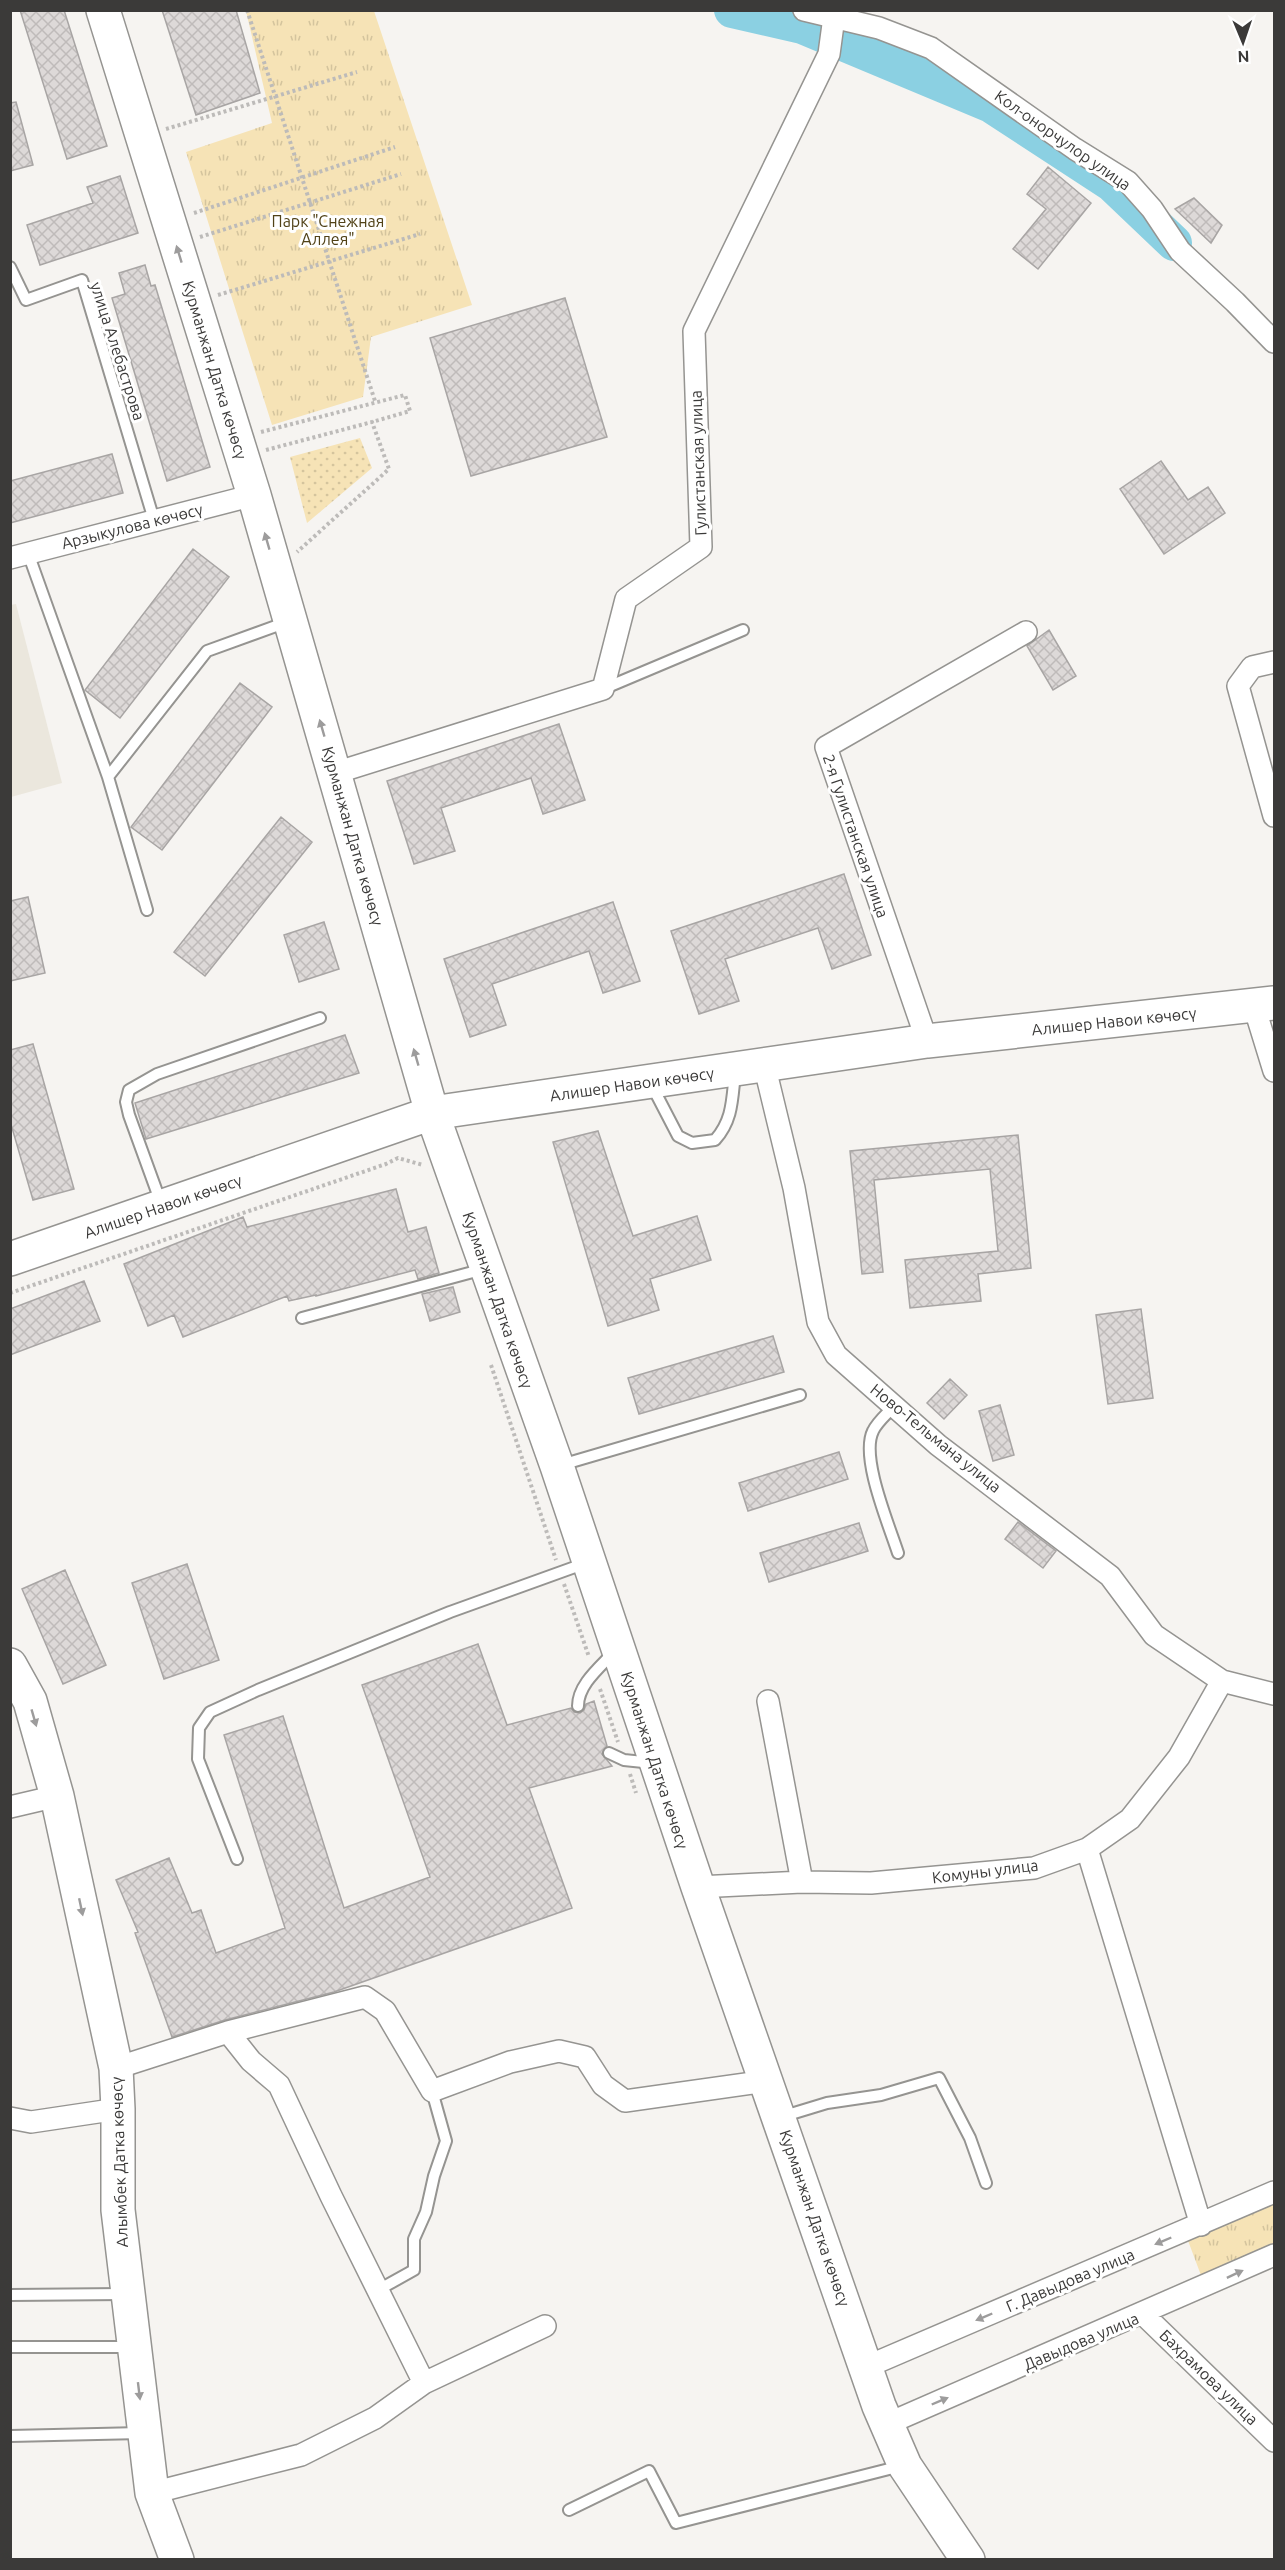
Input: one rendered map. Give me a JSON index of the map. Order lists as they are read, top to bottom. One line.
{"streets":{"main road":["Курманжан Датка көчөсү","Алишер Навои көчөсү","Алымбек Датка көчөсү"],"street":["Кол-онорчулор улица","Гулистанская улица","Арзыкулова көчөсү","2-я Гулистанская улица","Ново-Тельмана улица","Комуны улица","Г. Давыдова улица","Давыдова улица","Бахрамова улица"],"lane":["улица Алебастрова"]},"crossings":[["Кол-онорчулор улица","Гулистанская улица"],["улица Алебастрова","Арзыкулова көчөсү"],["Курманжан Датка көчөсү","Арзыкулова көчөсү"],["Курманжан Датка көчөсү","Алишер Навои көчөсү"],["Курманжан Датка көчөсү","Комуны улица"],["Курманжан Датка көчөсү","Г. Давыдова улица"],["Курманжан Датка көчөсү","Давыдова улица"],["2-я Гулистанская улица","Алишер Навои көчөсү"],["Алишер Навои көчөсү","Ново-Тельмана улица"],["Ново-Тельмана улица","Комуны улица"],["Давыдова улица","Бахрамова улица"]],"one_way":["Курманжан Датка көчөсү","Алымбек Датка көчөсү","Г. Давыдова улица","Давыдова улица"],"parks":["Парк \"Снежная Аллея\""],"north":"bottom"}
